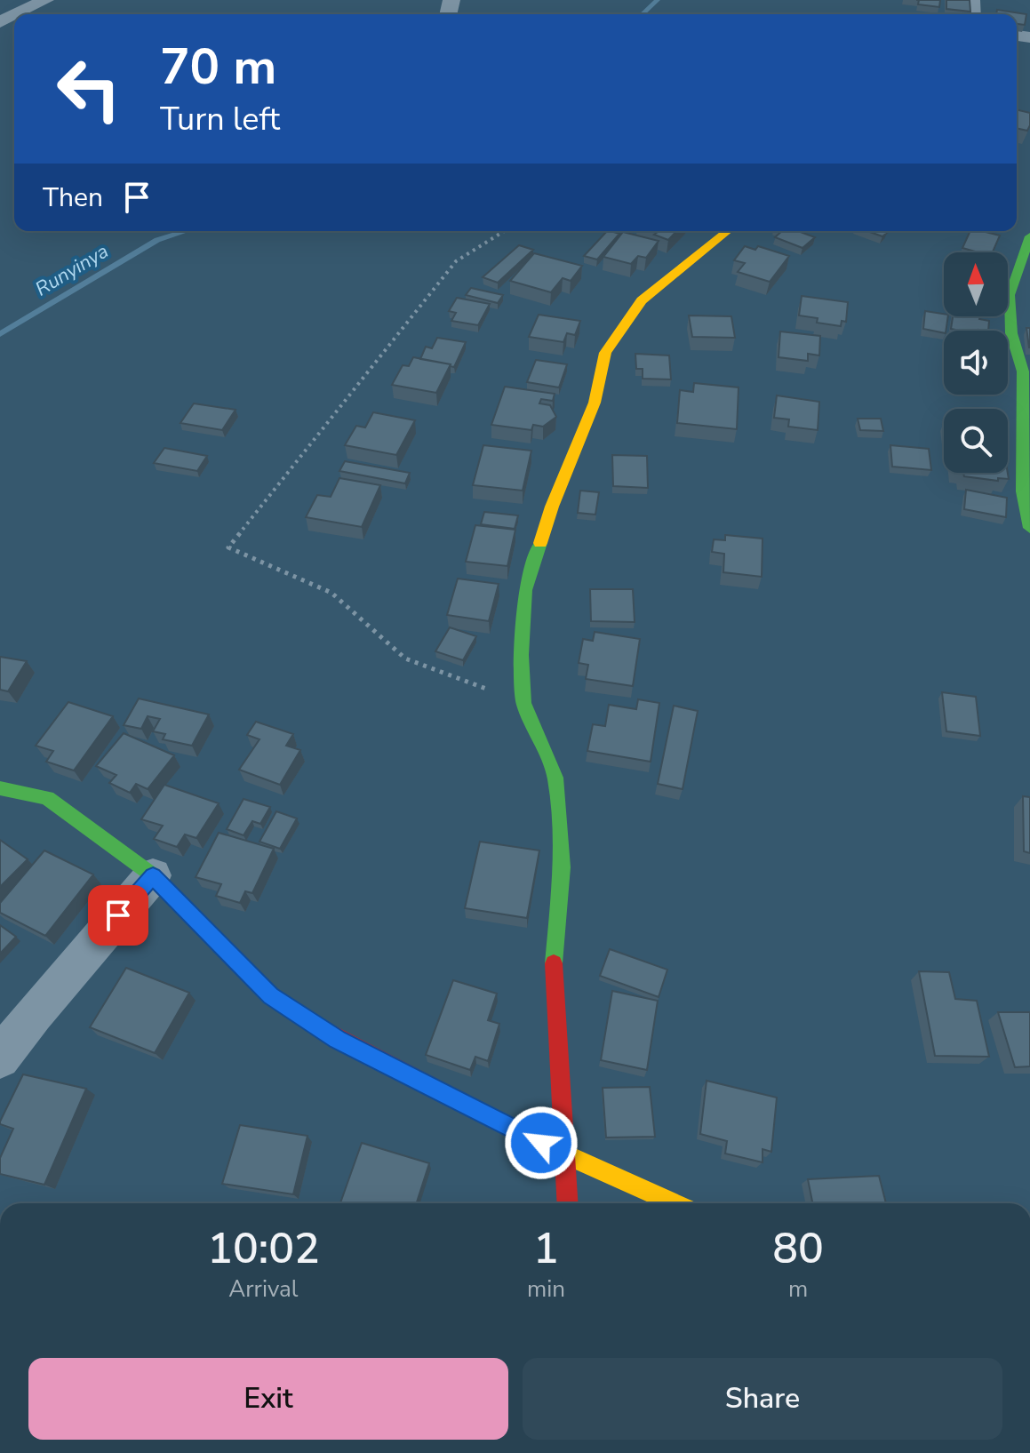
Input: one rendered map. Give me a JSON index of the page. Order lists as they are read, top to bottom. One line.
{"water":["Runyinya"],"north":"top","page":{"turn":["70 m","Turn left"],"then":"Then","eta":["10:02","Arrival","1","min","80","m"],"buttons":["Exit","Share"]}}
